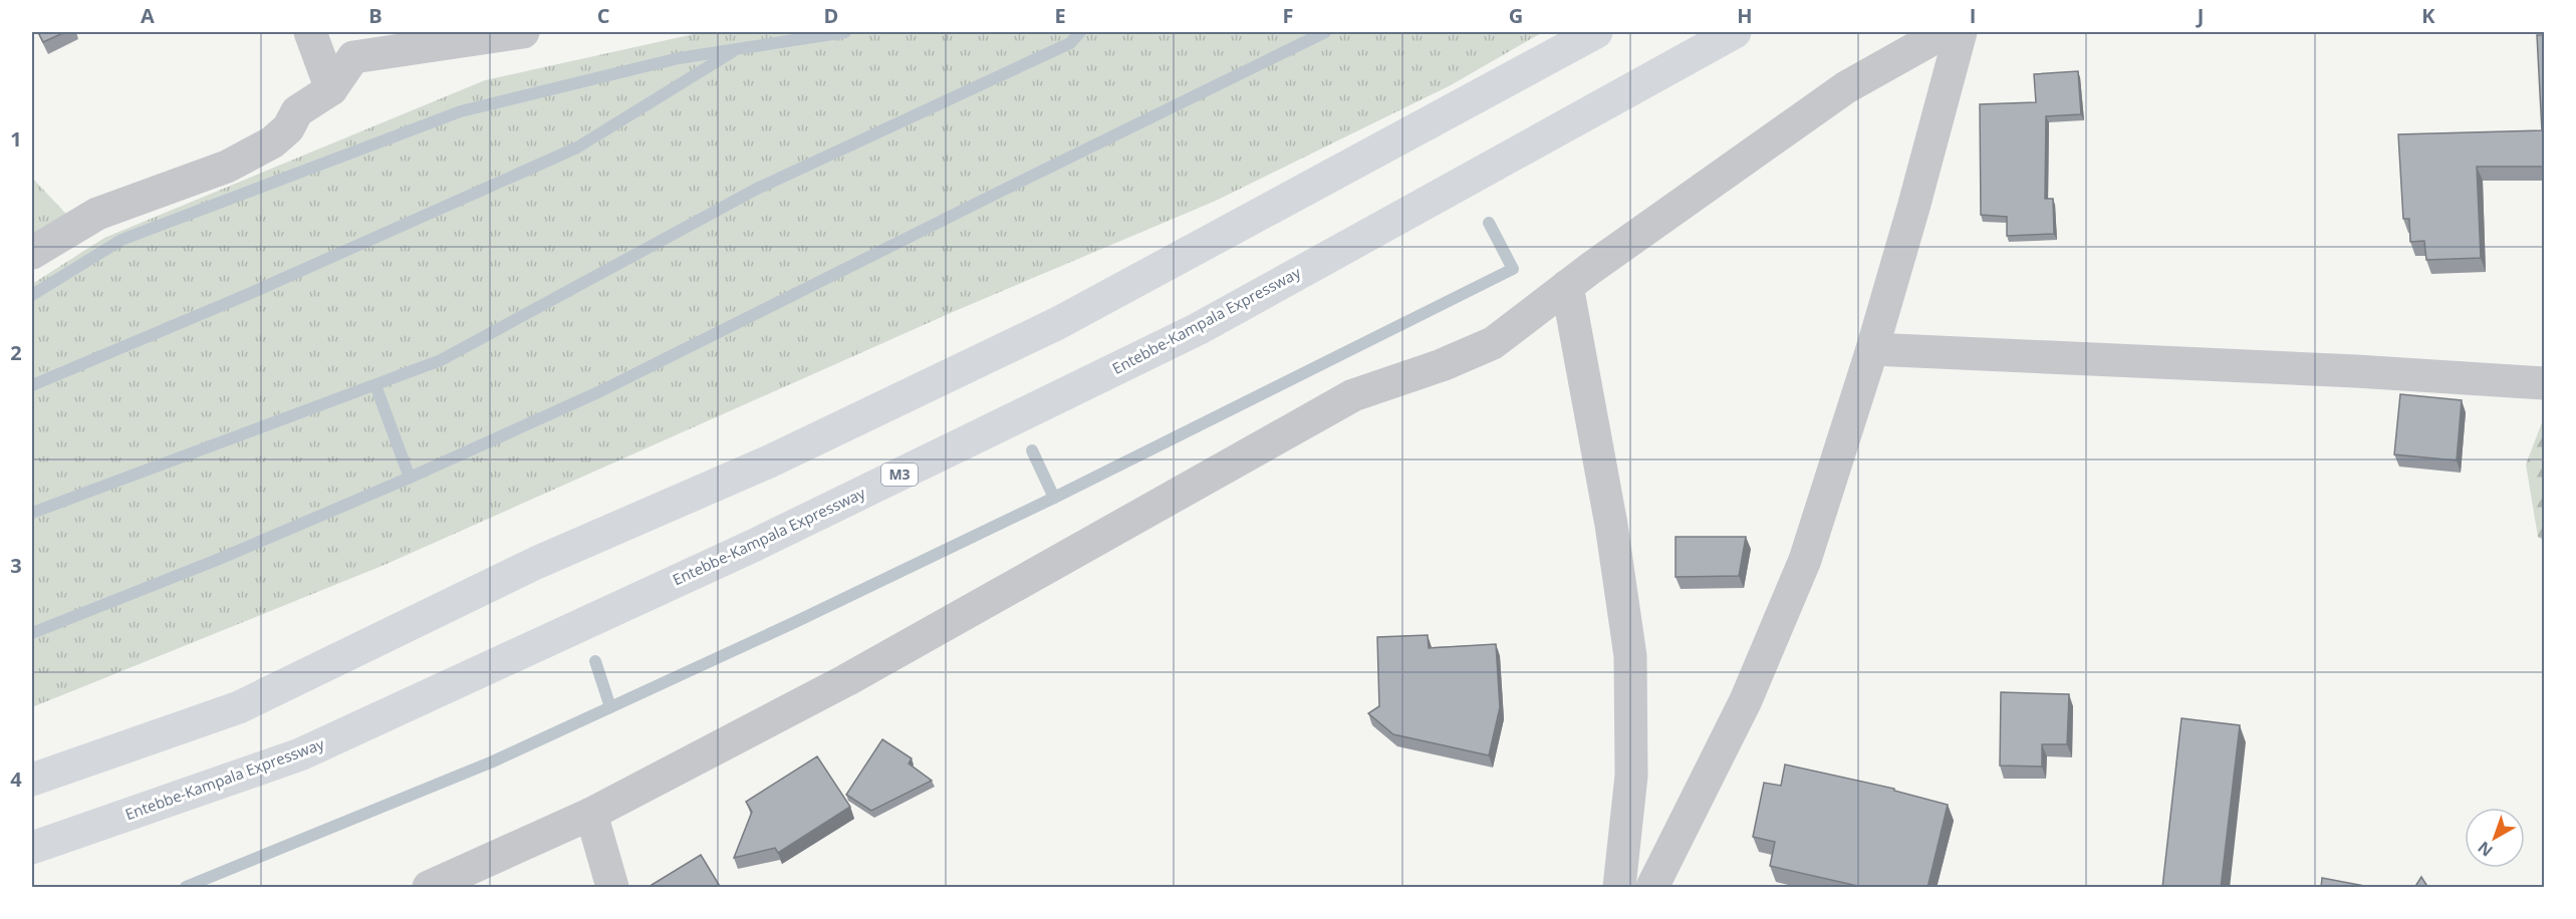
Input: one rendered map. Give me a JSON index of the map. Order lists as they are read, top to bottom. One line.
{"streets":{"highway":["Entebbe-Kampala Expressway","M3"]},"north":"bottom left","grid":{"columns":["A","B","C","D","E","F","G","H","I","J","K"],"rows":["1","2","3","4"]}}
